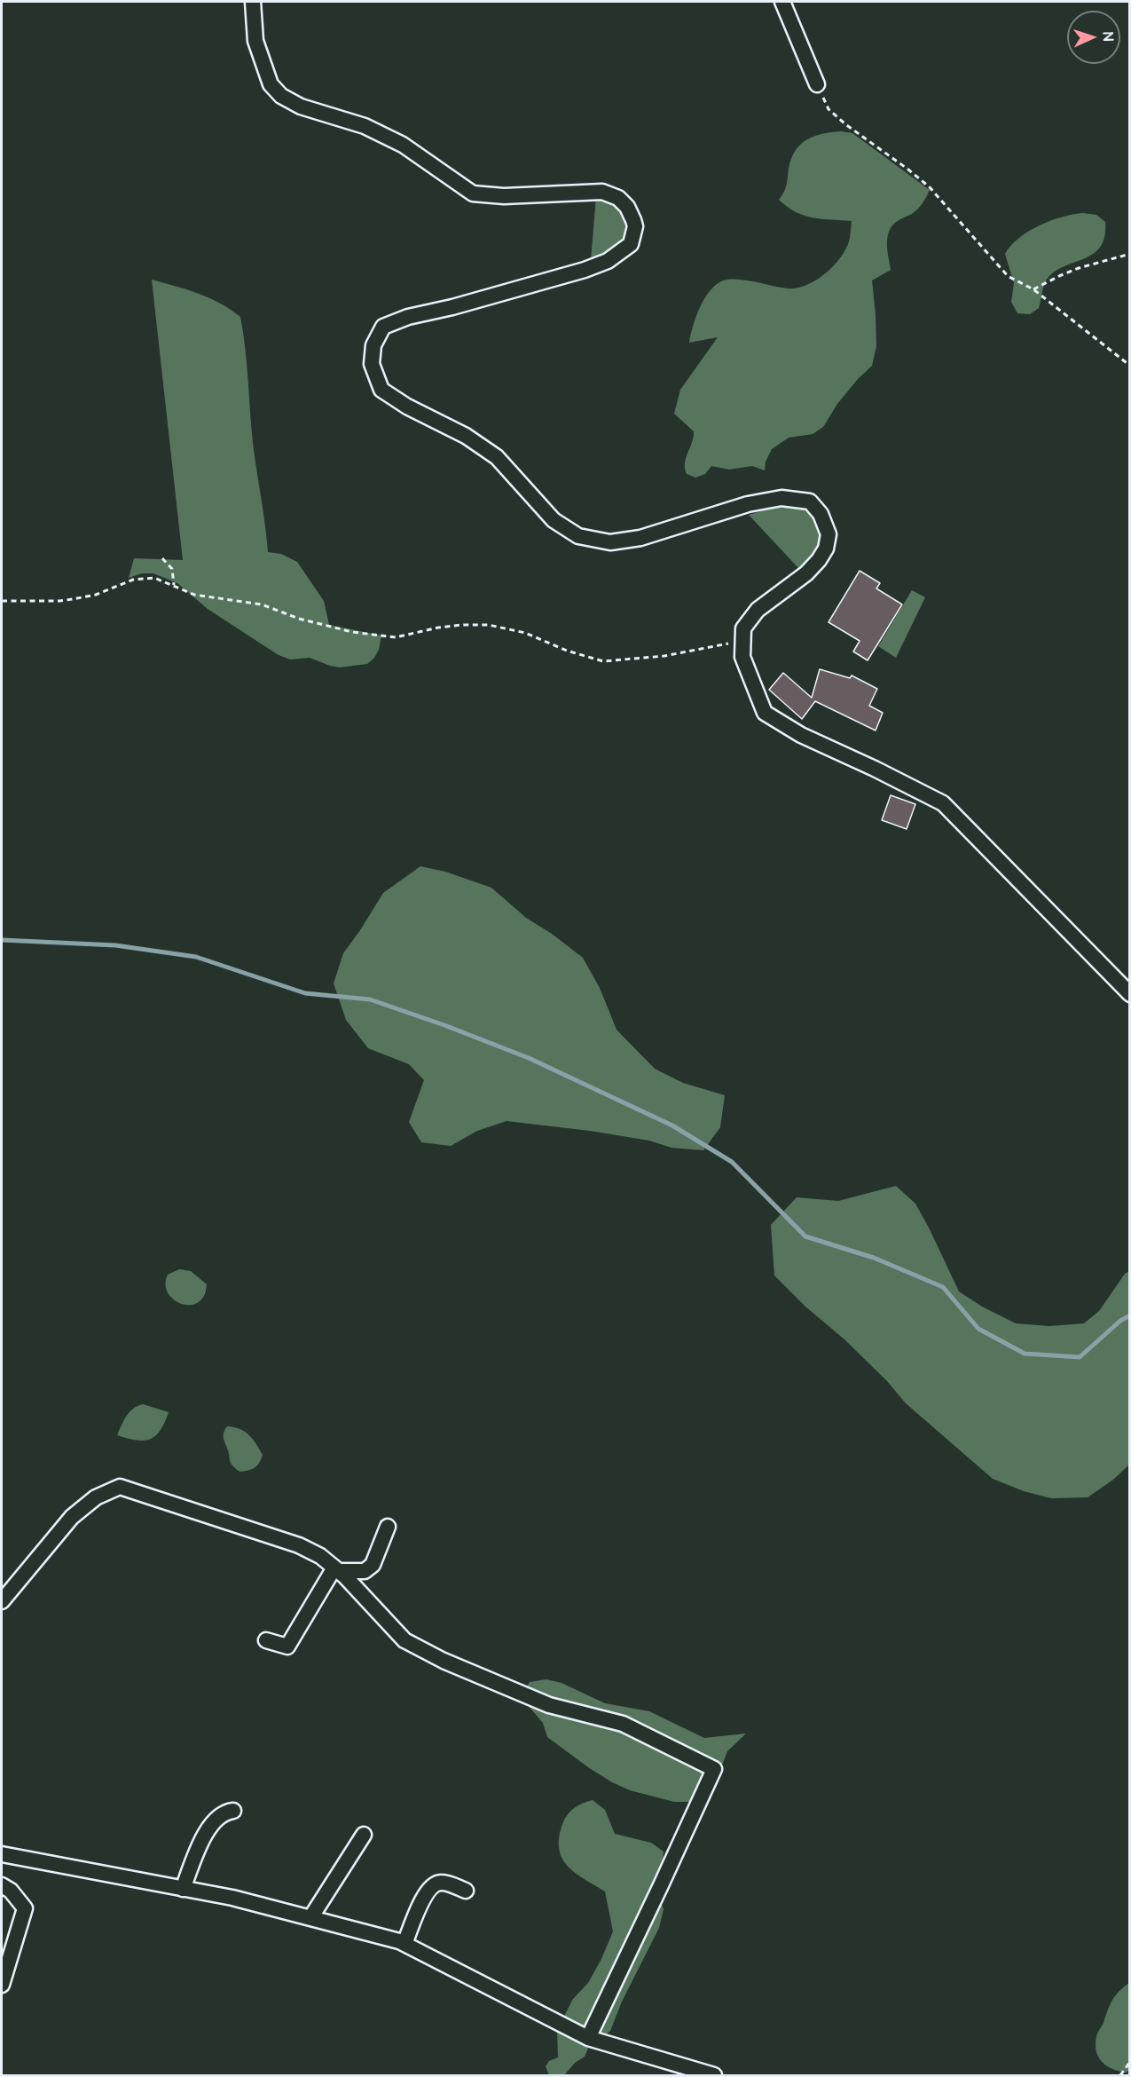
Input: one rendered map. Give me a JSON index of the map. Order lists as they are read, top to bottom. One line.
{"north":"right"}
